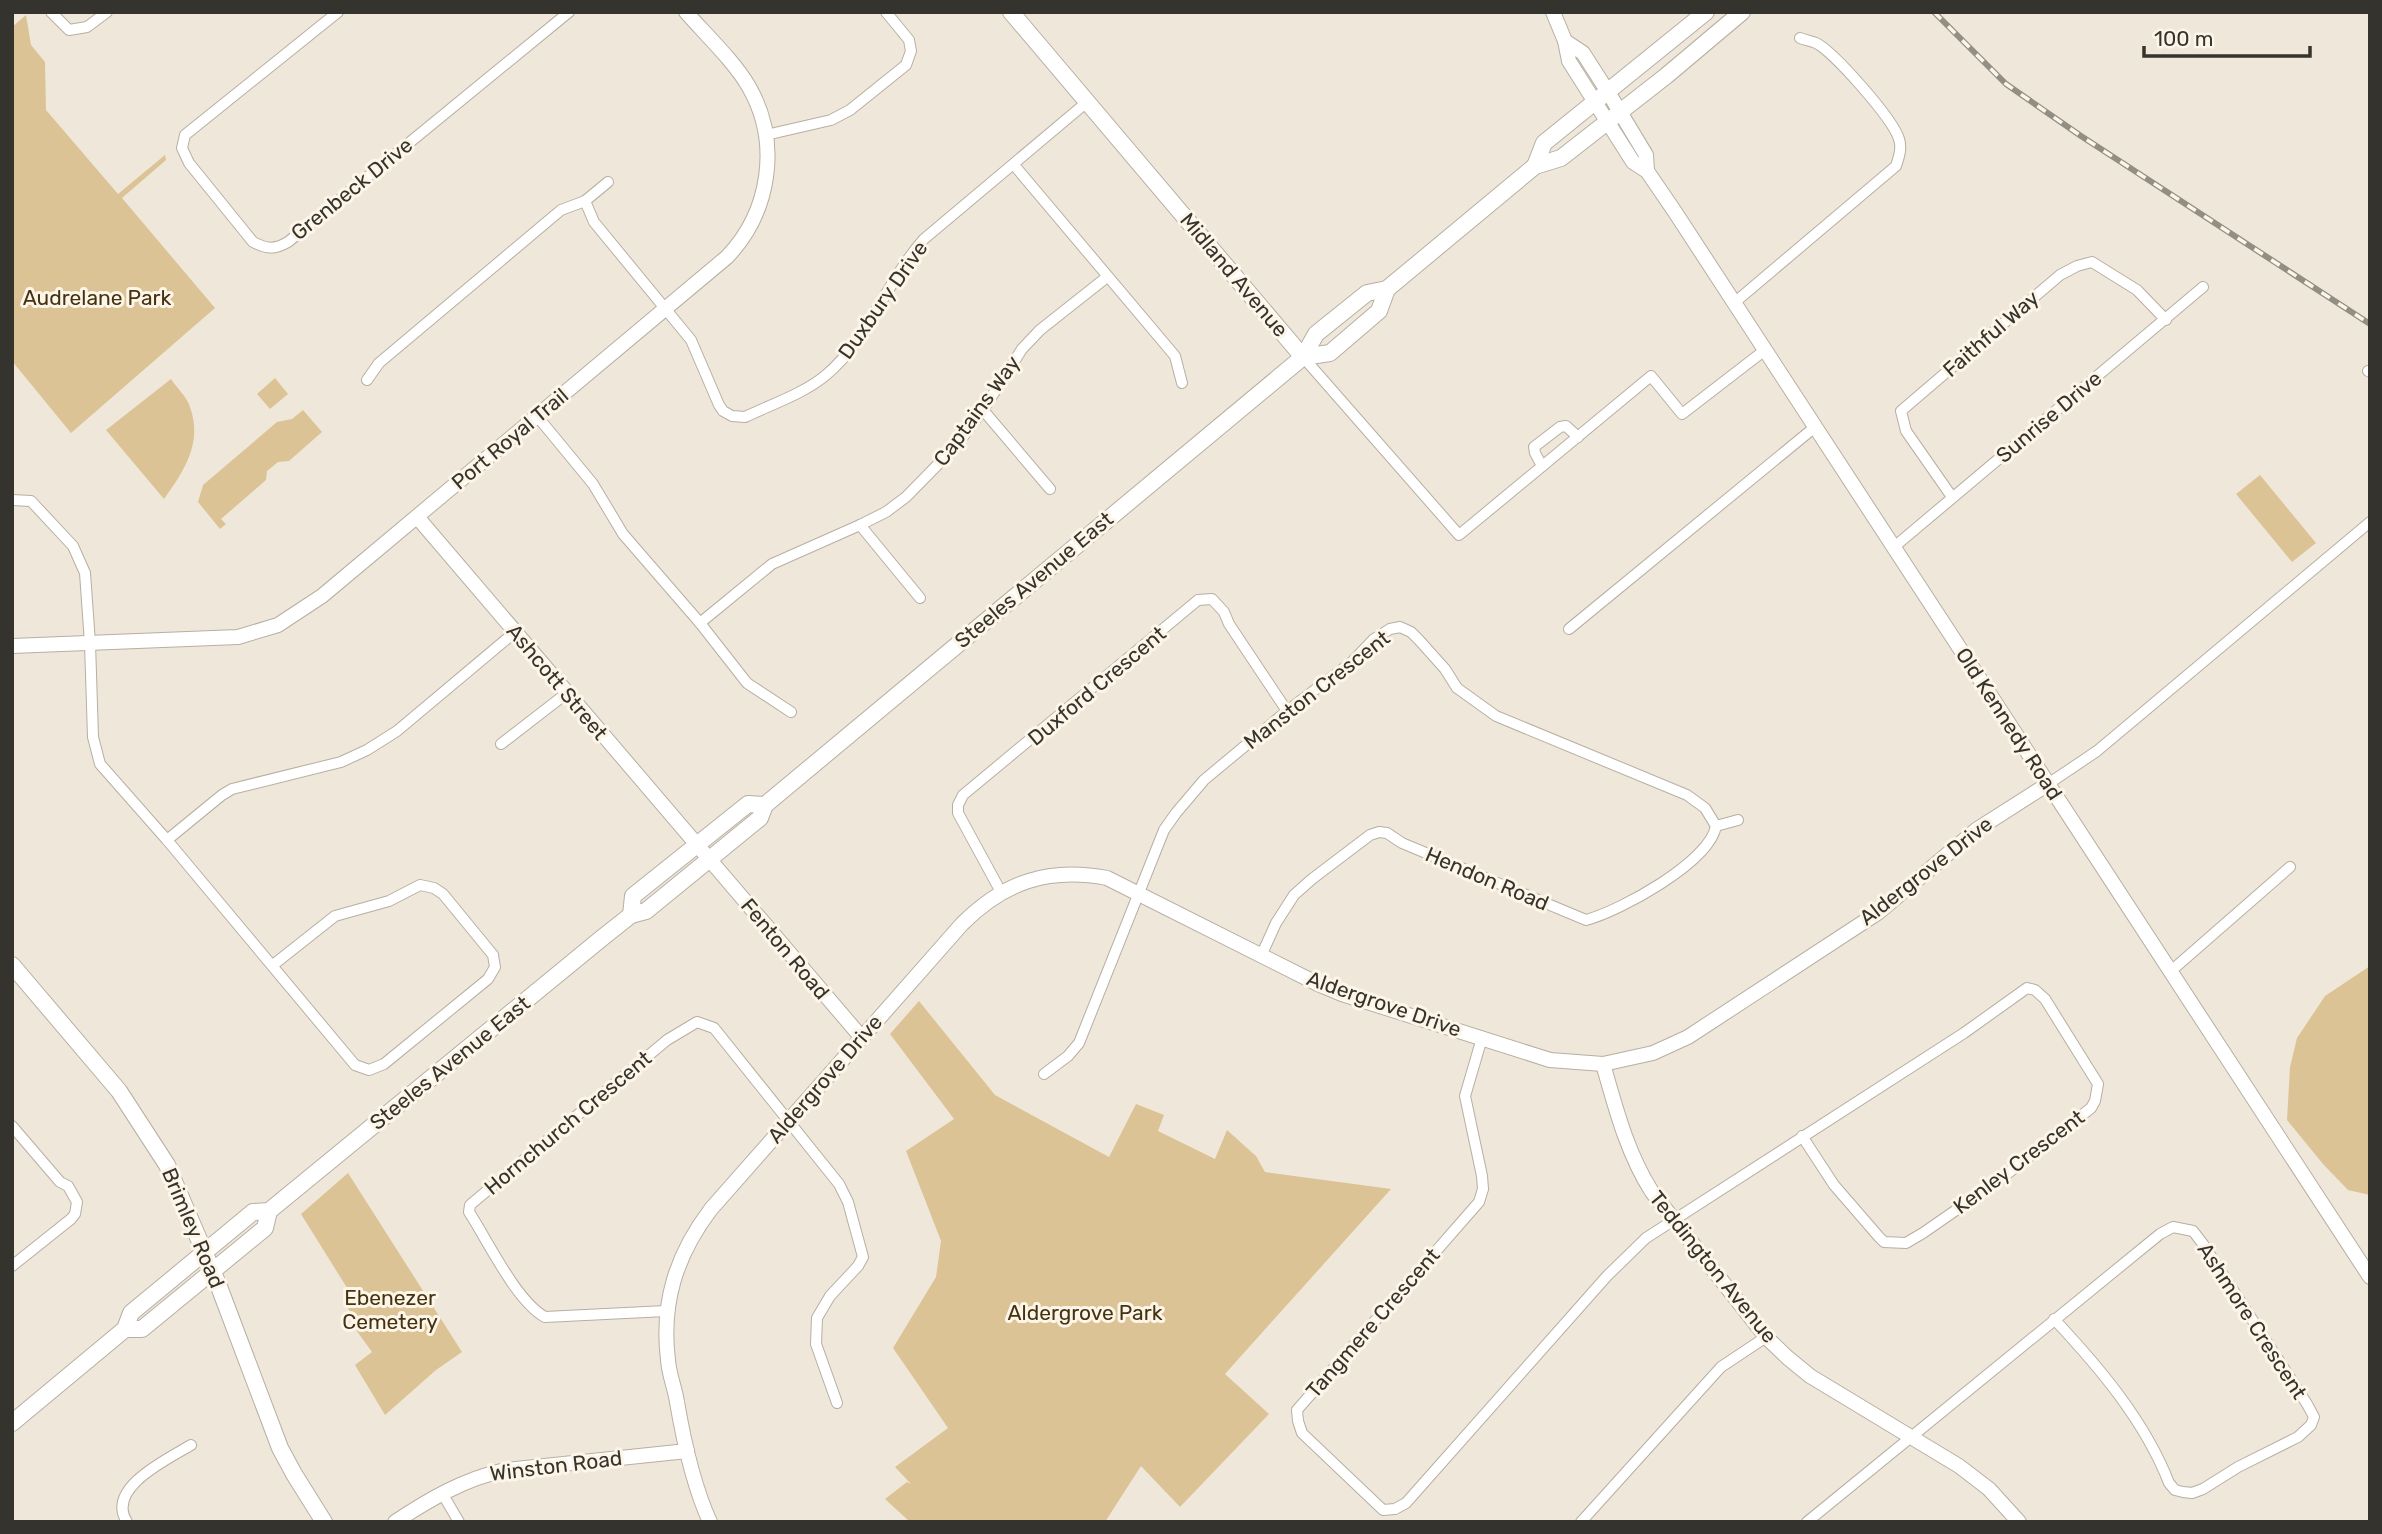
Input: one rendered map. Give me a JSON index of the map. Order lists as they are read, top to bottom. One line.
{"streets":{"main road":["Midland Avenue","Steeles Avenue East","Brimley Road"],"street":["Grenbeck Drive","Duxbury Drive","Faithful Way","Captains Way","Sunrise Drive","Port Royal Trail","Ashcott Street","Duxford Crescent","Manston Crescent","Old Kennedy Road","Aldergrove Drive","Hendon Road","Fenton Road","Hornchurch Crescent","Kenley Crescent","Teddington Avenue","Ashmore Crescent","Tangmere Crescent","Winston Road"]},"crossings":[["Midland Avenue","Duxbury Drive"],["Midland Avenue","Steeles Avenue East"],["Duxbury Drive","Port Royal Trail"],["Faithful Way","Sunrise Drive"],["Sunrise Drive","Old Kennedy Road"],["Port Royal Trail","Ashcott Street"],["Steeles Avenue East","Ashcott Street"],["Steeles Avenue East","Old Kennedy Road"],["Steeles Avenue East","Fenton Road"],["Steeles Avenue East","Brimley Road"],["Ashcott Street","Fenton Road"],["Duxford Crescent","Manston Crescent"],["Duxford Crescent","Aldergrove Drive"],["Manston Crescent","Aldergrove Drive"],["Manston Crescent","Hendon Road"],["Old Kennedy Road","Aldergrove Drive"],["Aldergrove Drive","Hendon Road"],["Aldergrove Drive","Fenton Road"],["Aldergrove Drive","Hornchurch Crescent"],["Aldergrove Drive","Teddington Avenue"],["Aldergrove Drive","Tangmere Crescent"],["Aldergrove Drive","Winston Road"],["Kenley Crescent","Teddington Avenue"],["Kenley Crescent","Tangmere Crescent"],["Teddington Avenue","Ashmore Crescent"],["Teddington Avenue","Tangmere Crescent"]],"parks":["Audrelane Park","Ebenezer Cemetery","Aldergrove Park"],"scale_bar":"100 m"}
